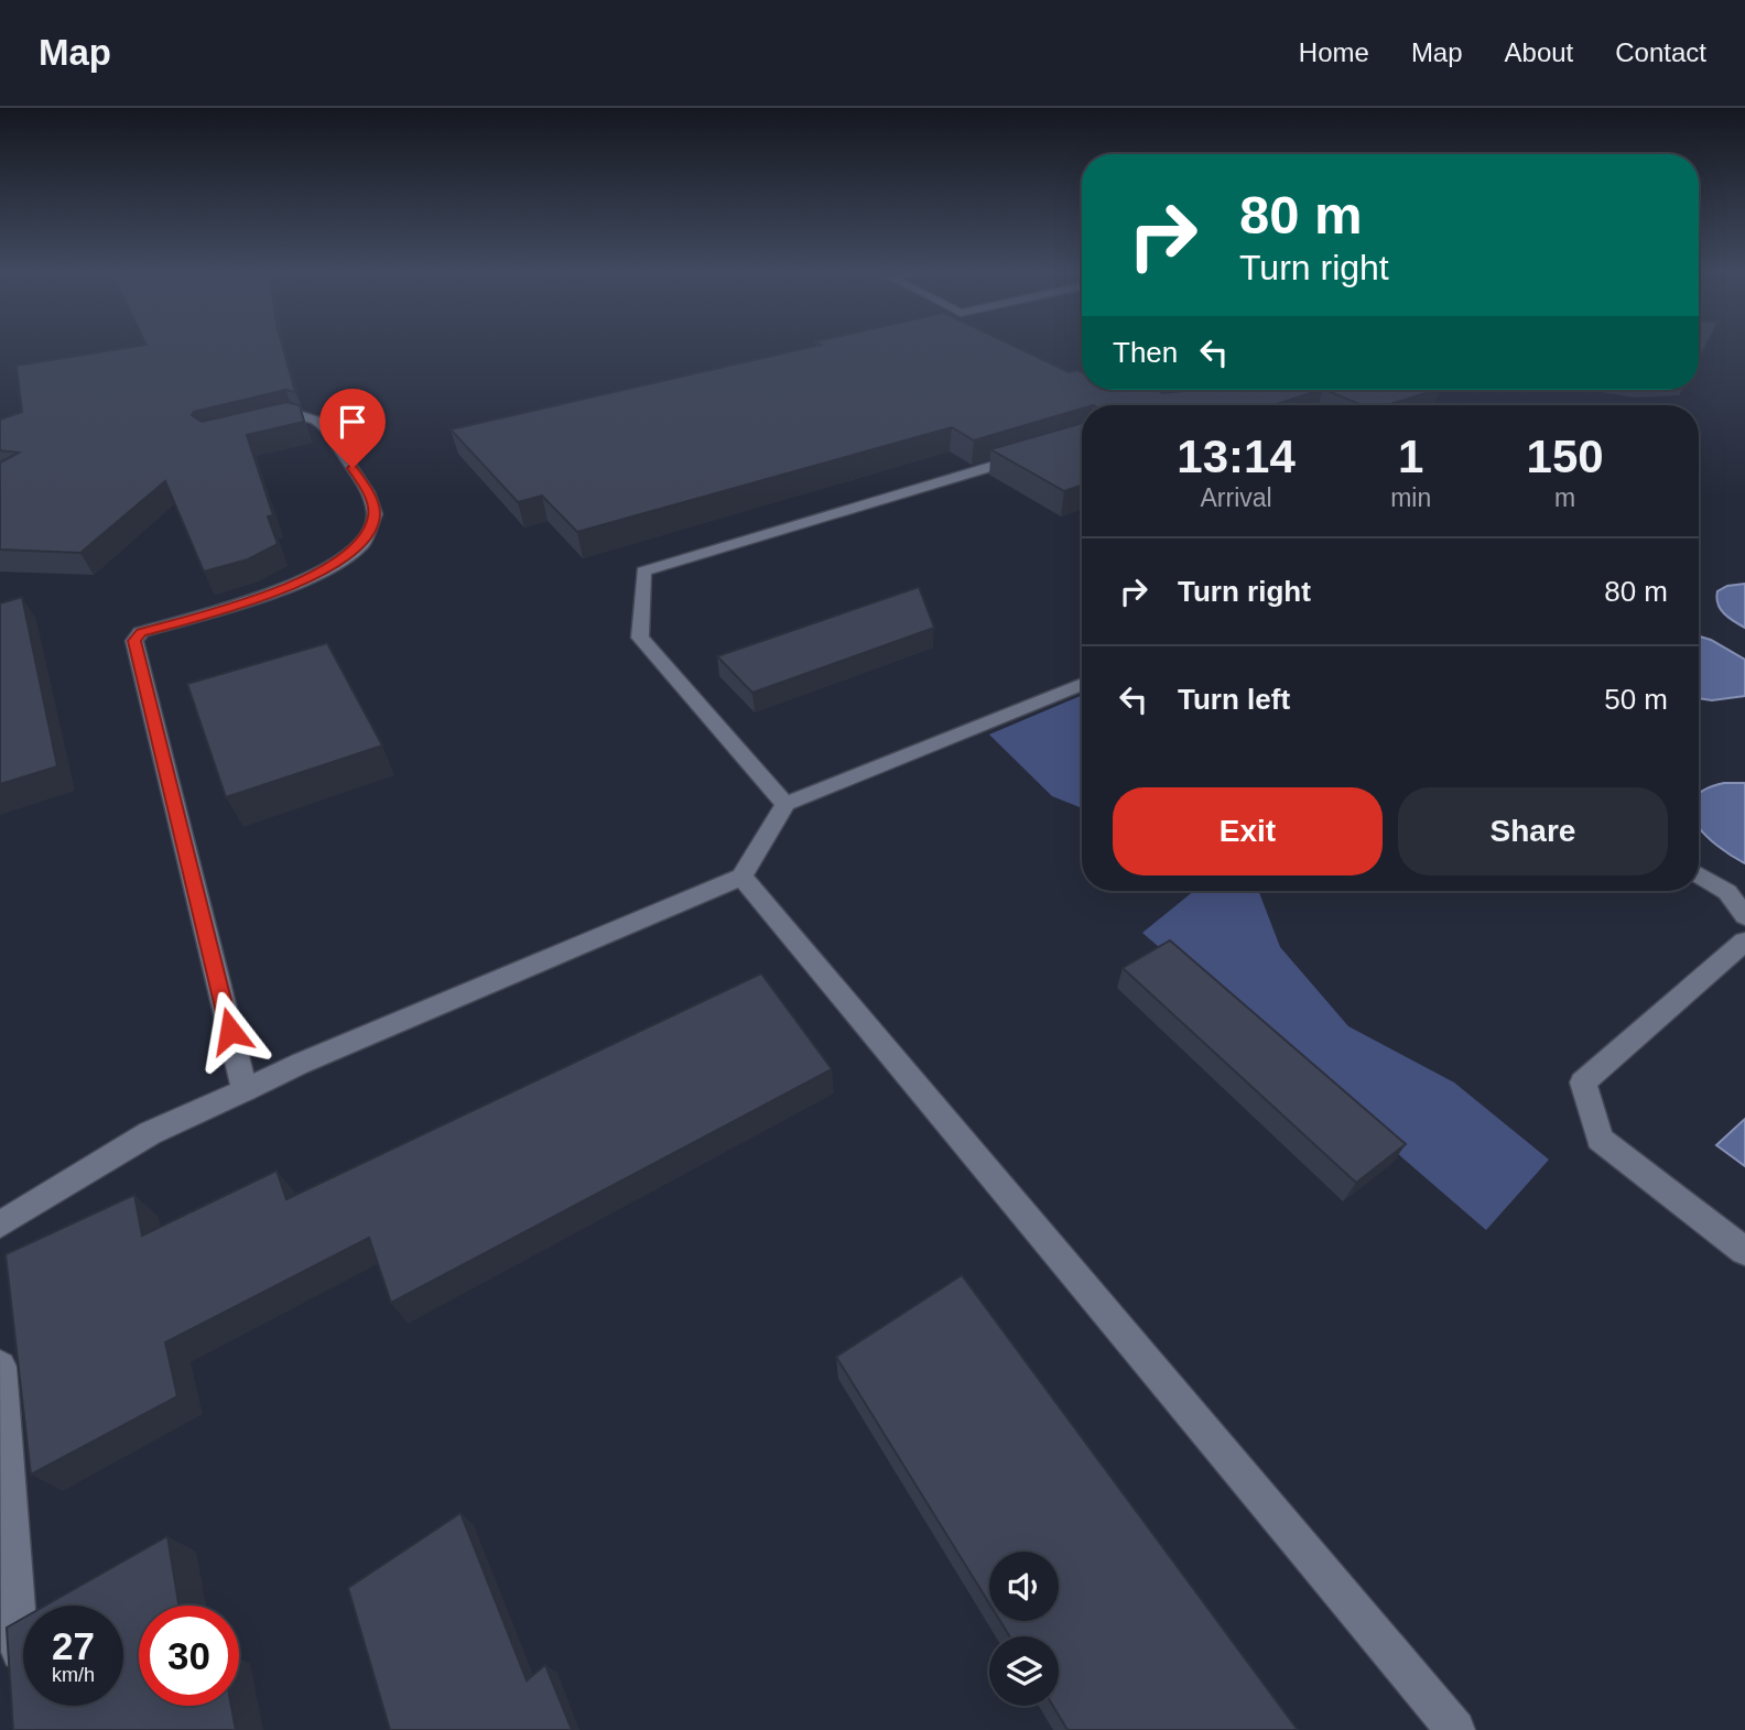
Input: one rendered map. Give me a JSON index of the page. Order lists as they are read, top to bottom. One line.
{"page":{"header":"Map","nav":["Home","Map","About","Contact"],"turn":["80 m","Turn right"],"then":"Then","eta":["13:14","Arrival","1","min","150","m"],"list":[{"name":"Turn right","value":"80 m"},{"name":"Turn left","value":"50 m"}],"buttons":["Exit","Share"],"speed":"27 km/h","limit":"30"}}
